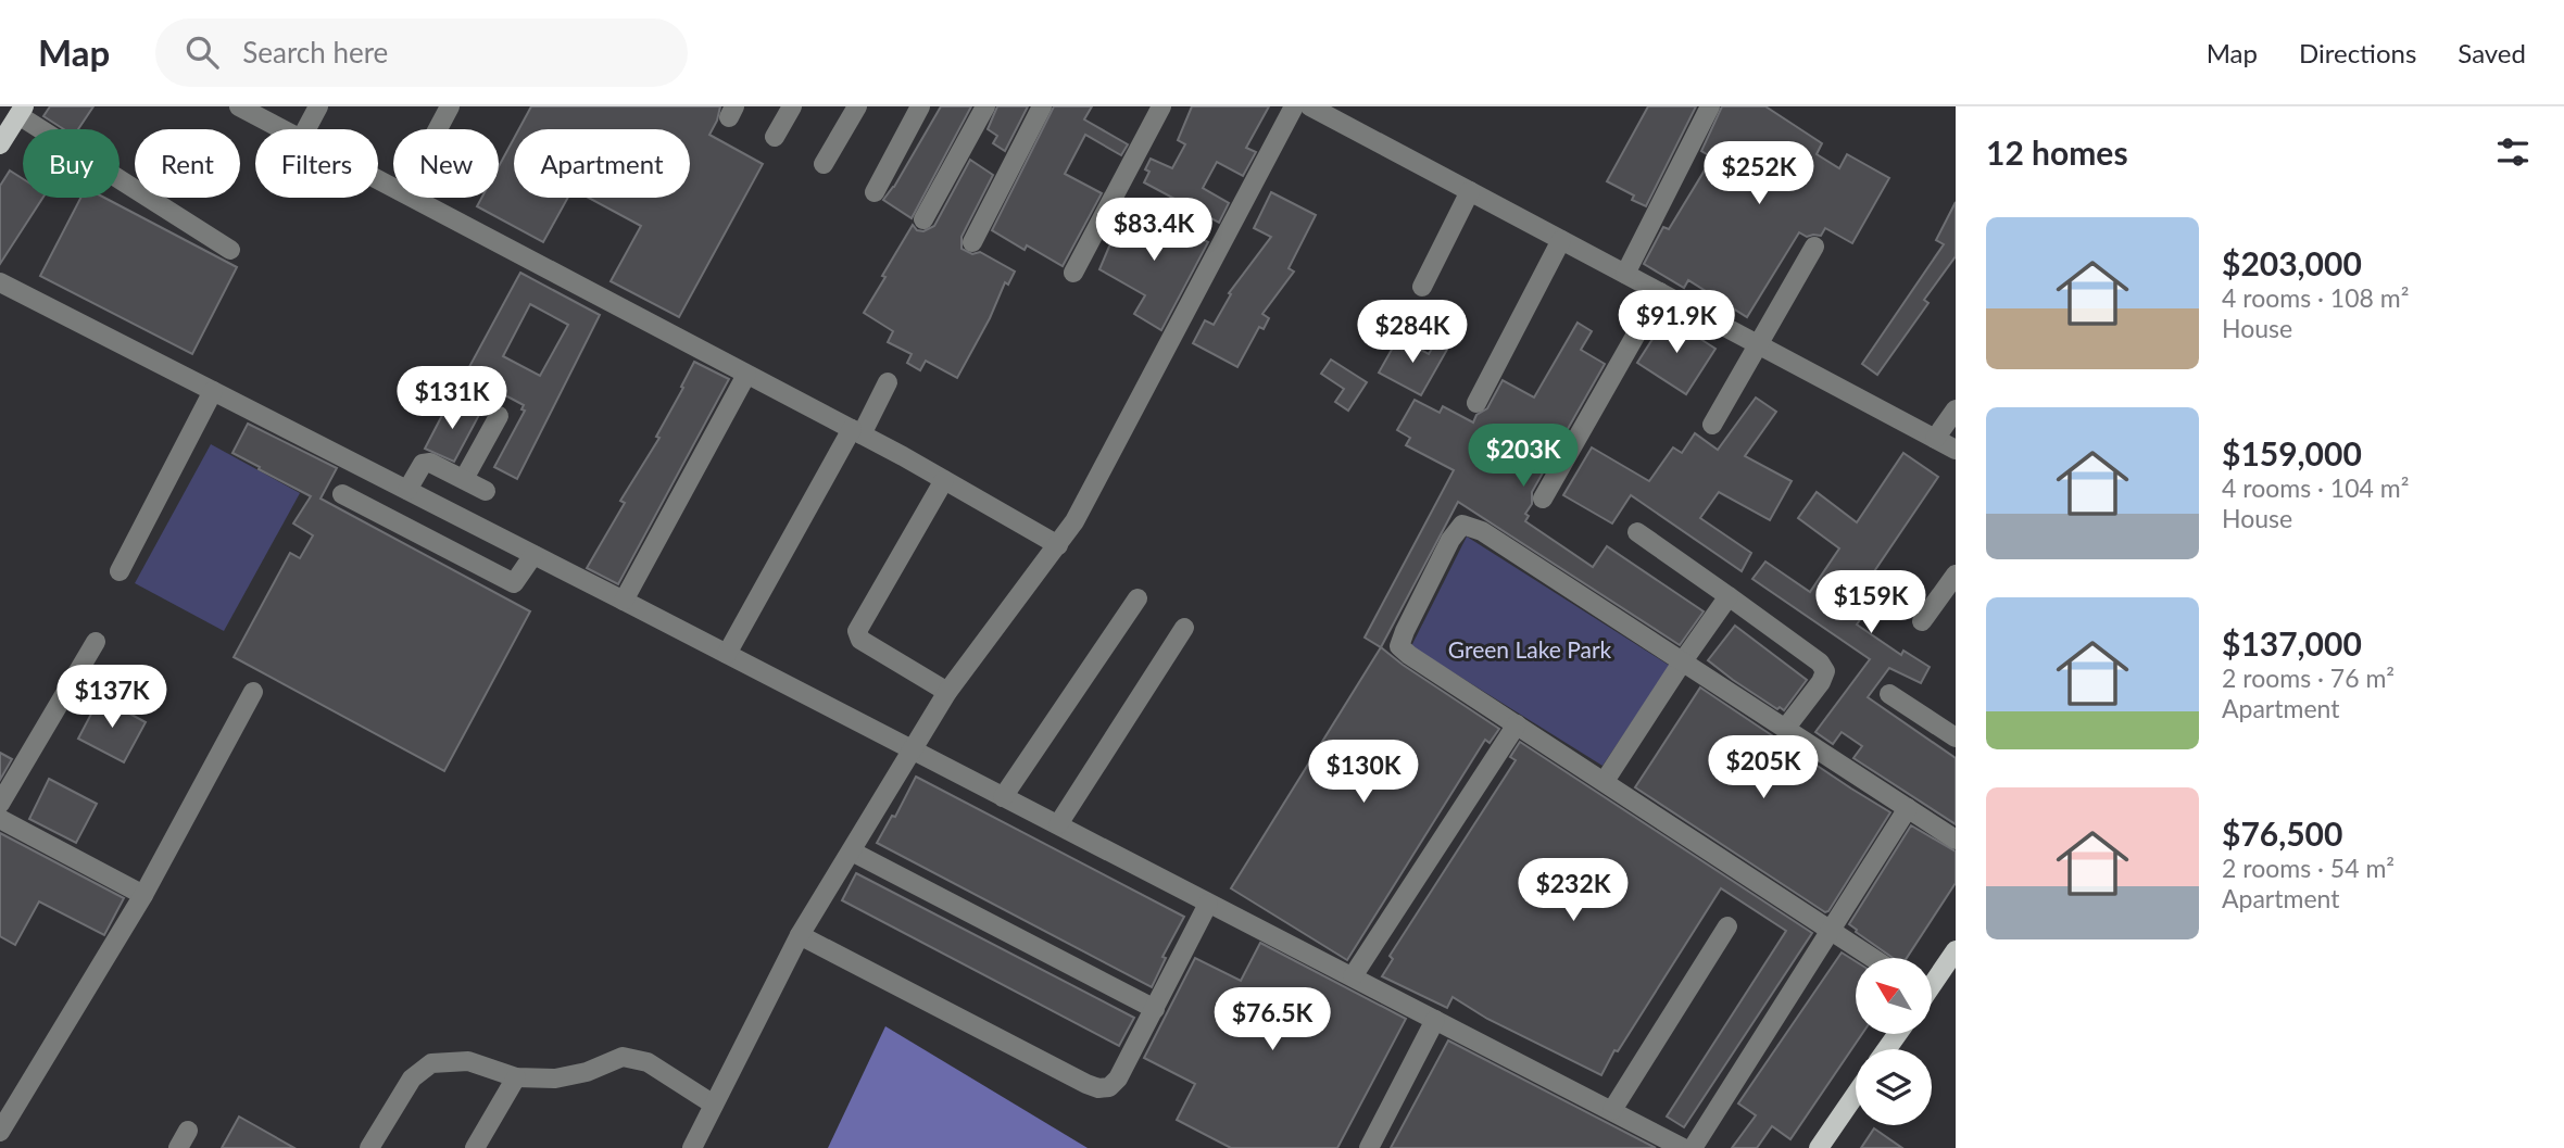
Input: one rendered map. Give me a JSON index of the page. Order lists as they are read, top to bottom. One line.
{"parks":["Green Lake Park"],"north":"top left","page":{"header":"Map","search":"Search here","nav":["Map","Directions","Saved"],"heading":"12 homes","chip":["Buy","Rent","Filters","New","Apartment"],"price":["$252K","$83.4K","$91.9K","$284K","$131K","$203K","$159K","$137K","$205K","$130K","$232K","$76.5K"],"list":[{"name":"$203,000","note":"4 rooms · 108 m² · House"},{"name":"$159,000","note":"4 rooms · 104 m² · House"},{"name":"$137,000","note":"2 rooms · 76 m² · Apartment"},{"name":"$76,500","note":"2 rooms · 54 m² · Apartment"}]}}
